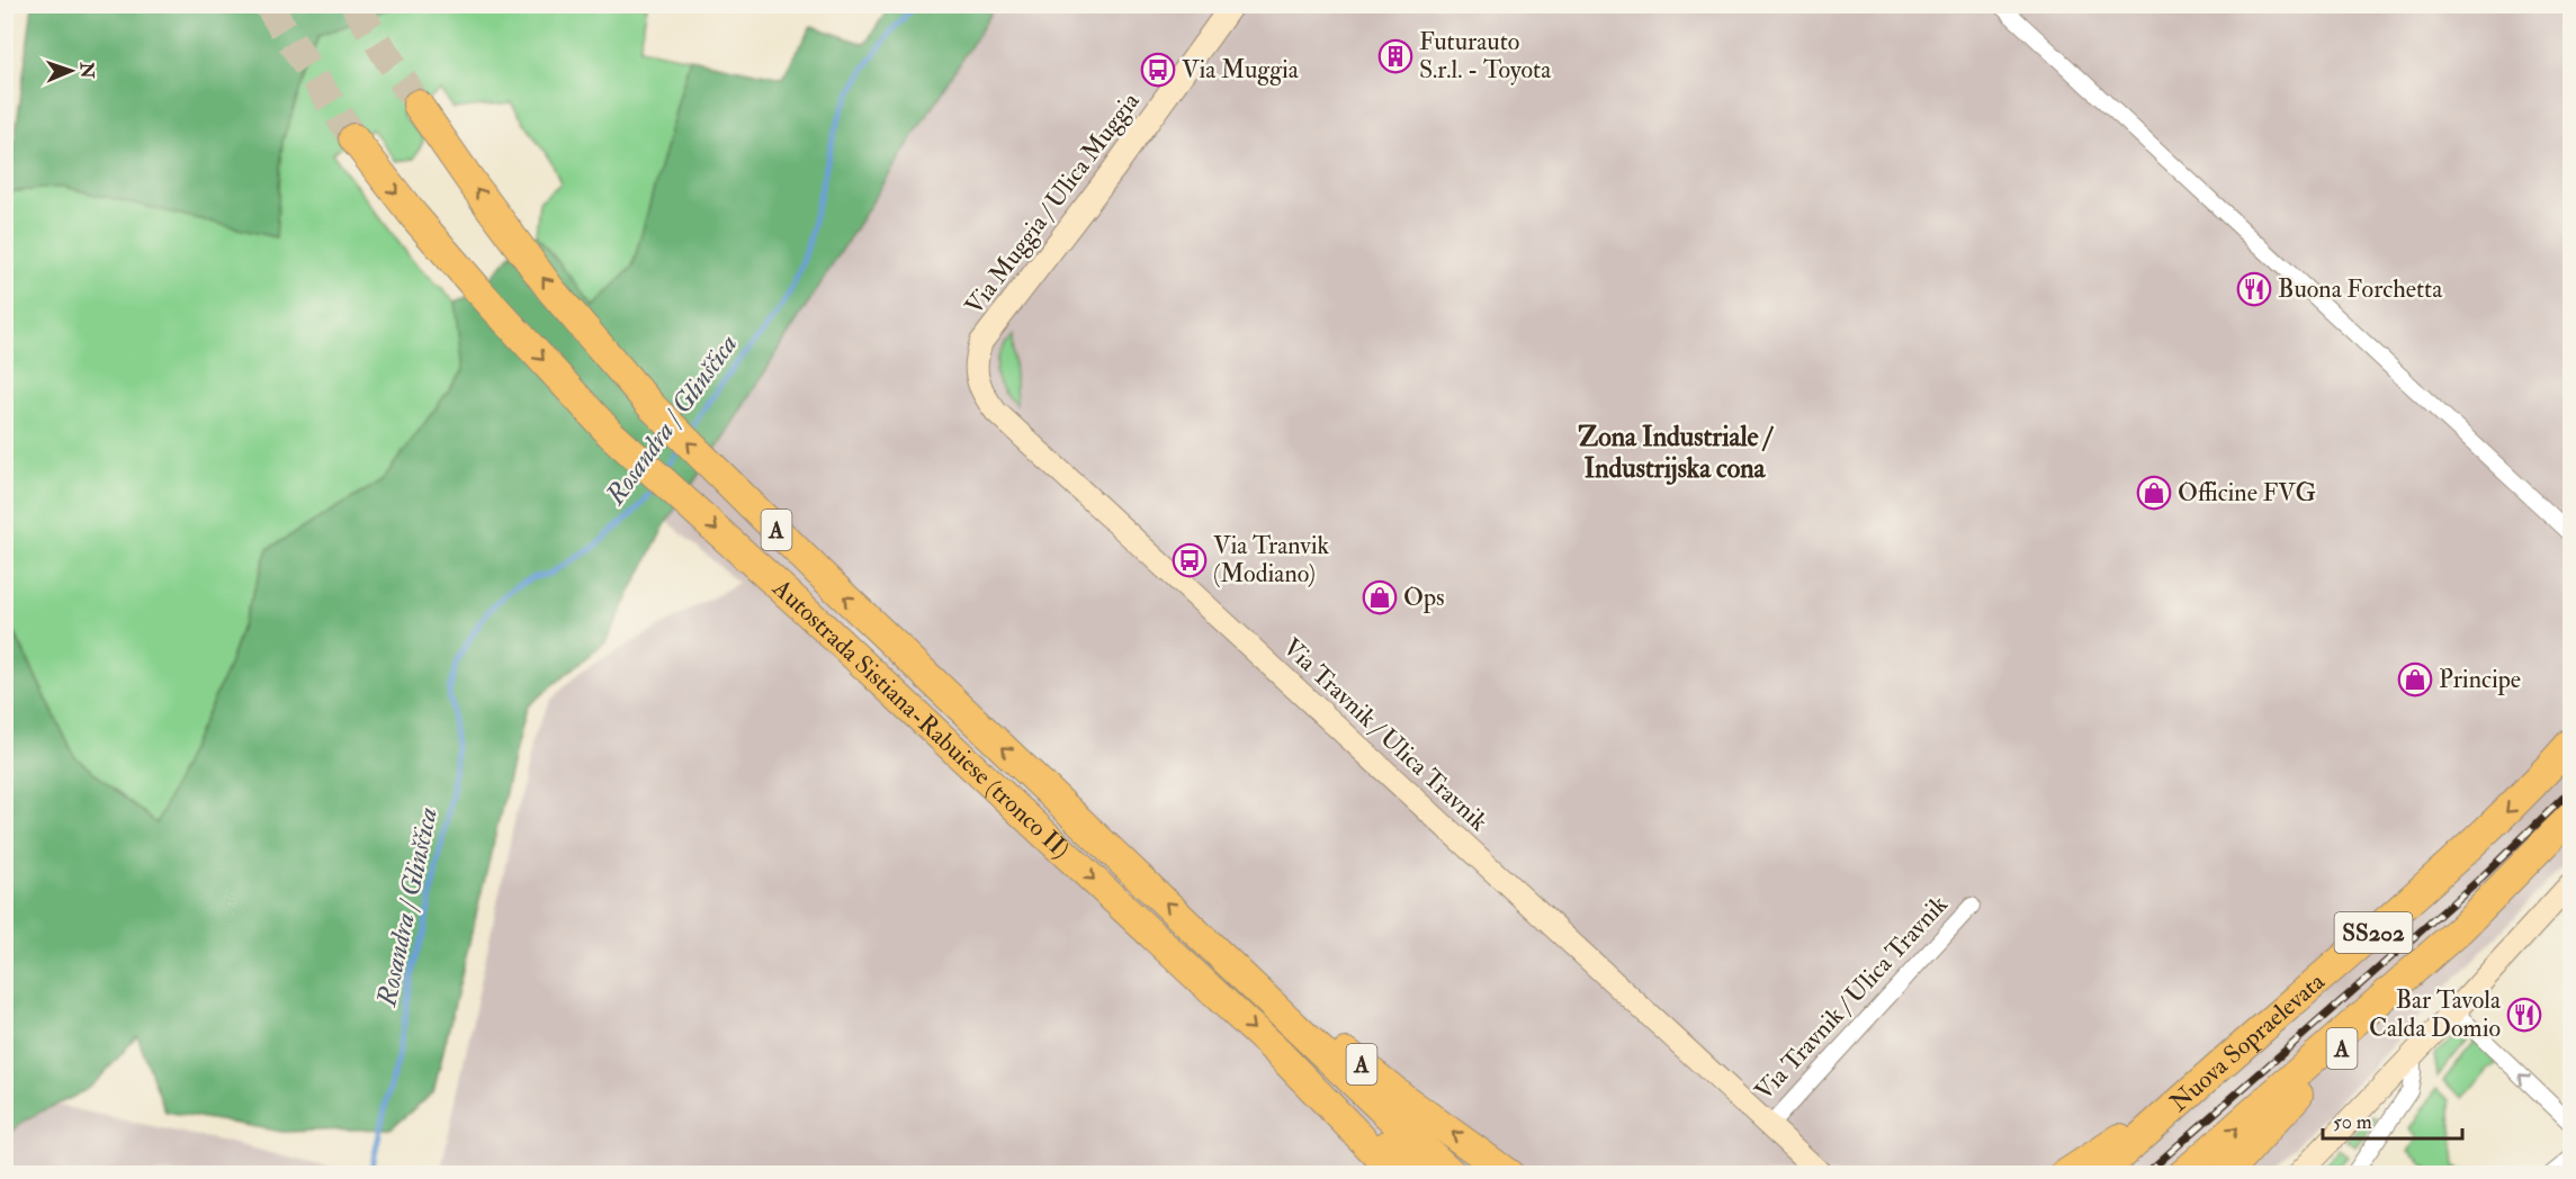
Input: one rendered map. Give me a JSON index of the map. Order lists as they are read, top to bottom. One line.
{"streets":{"highway":["A","Autostrada Sistiana-Rabuiese (tronco II)","SS202","Nuova Sopraelevata"],"street":["Via Muggia / Ulica Muggia","Via Travnik / Ulica Travnik"]},"crossings":[["Via Muggia / Ulica Muggia","Via Travnik / Ulica Travnik"],["A","Autostrada Sistiana-Rabuiese (tronco II)"],["A","SS202"]],"districts":["Zona Industriale / Industrijska cona"],"water":["Rosandra / Glinščica"],"places":{"building":["Futurauto S.r.l. - Toyota"],"bus stop":["Via Muggia","Via Tranvik (Modiano)"],"restaurant":["Buona Forchetta","Bar Tavola Calda Domio"],"shop":["Officine FVG","Ops","Principe"]},"scale_bar":"50 m","north":"right"}
